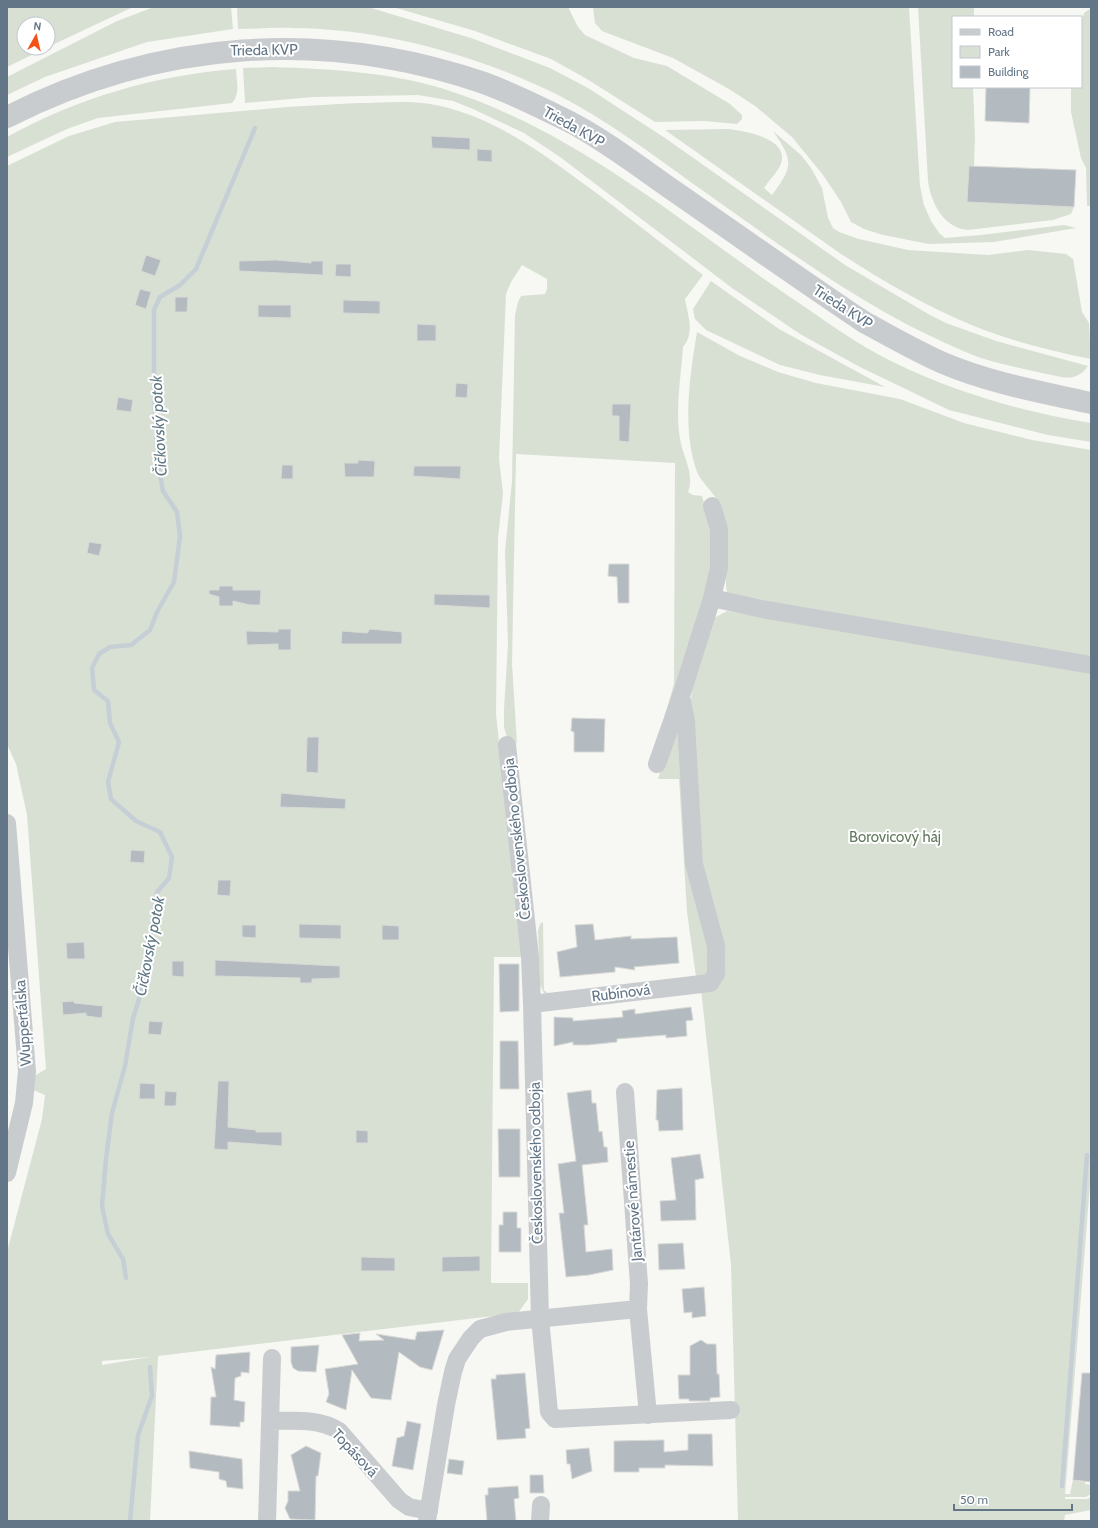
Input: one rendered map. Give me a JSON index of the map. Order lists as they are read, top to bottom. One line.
{"streets":{"street":["Trieda KVP","Československého odboja","Rubínová","Wuppertálska","Jantárové námestie","Topásová"]},"crossings":[["Československého odboja","Rubínová"]],"water":["Čičkovský potok"],"parks":["Borovicový háj"],"legend":["Road","Park","Building"],"scale_bar":"50 m","north":"top"}
